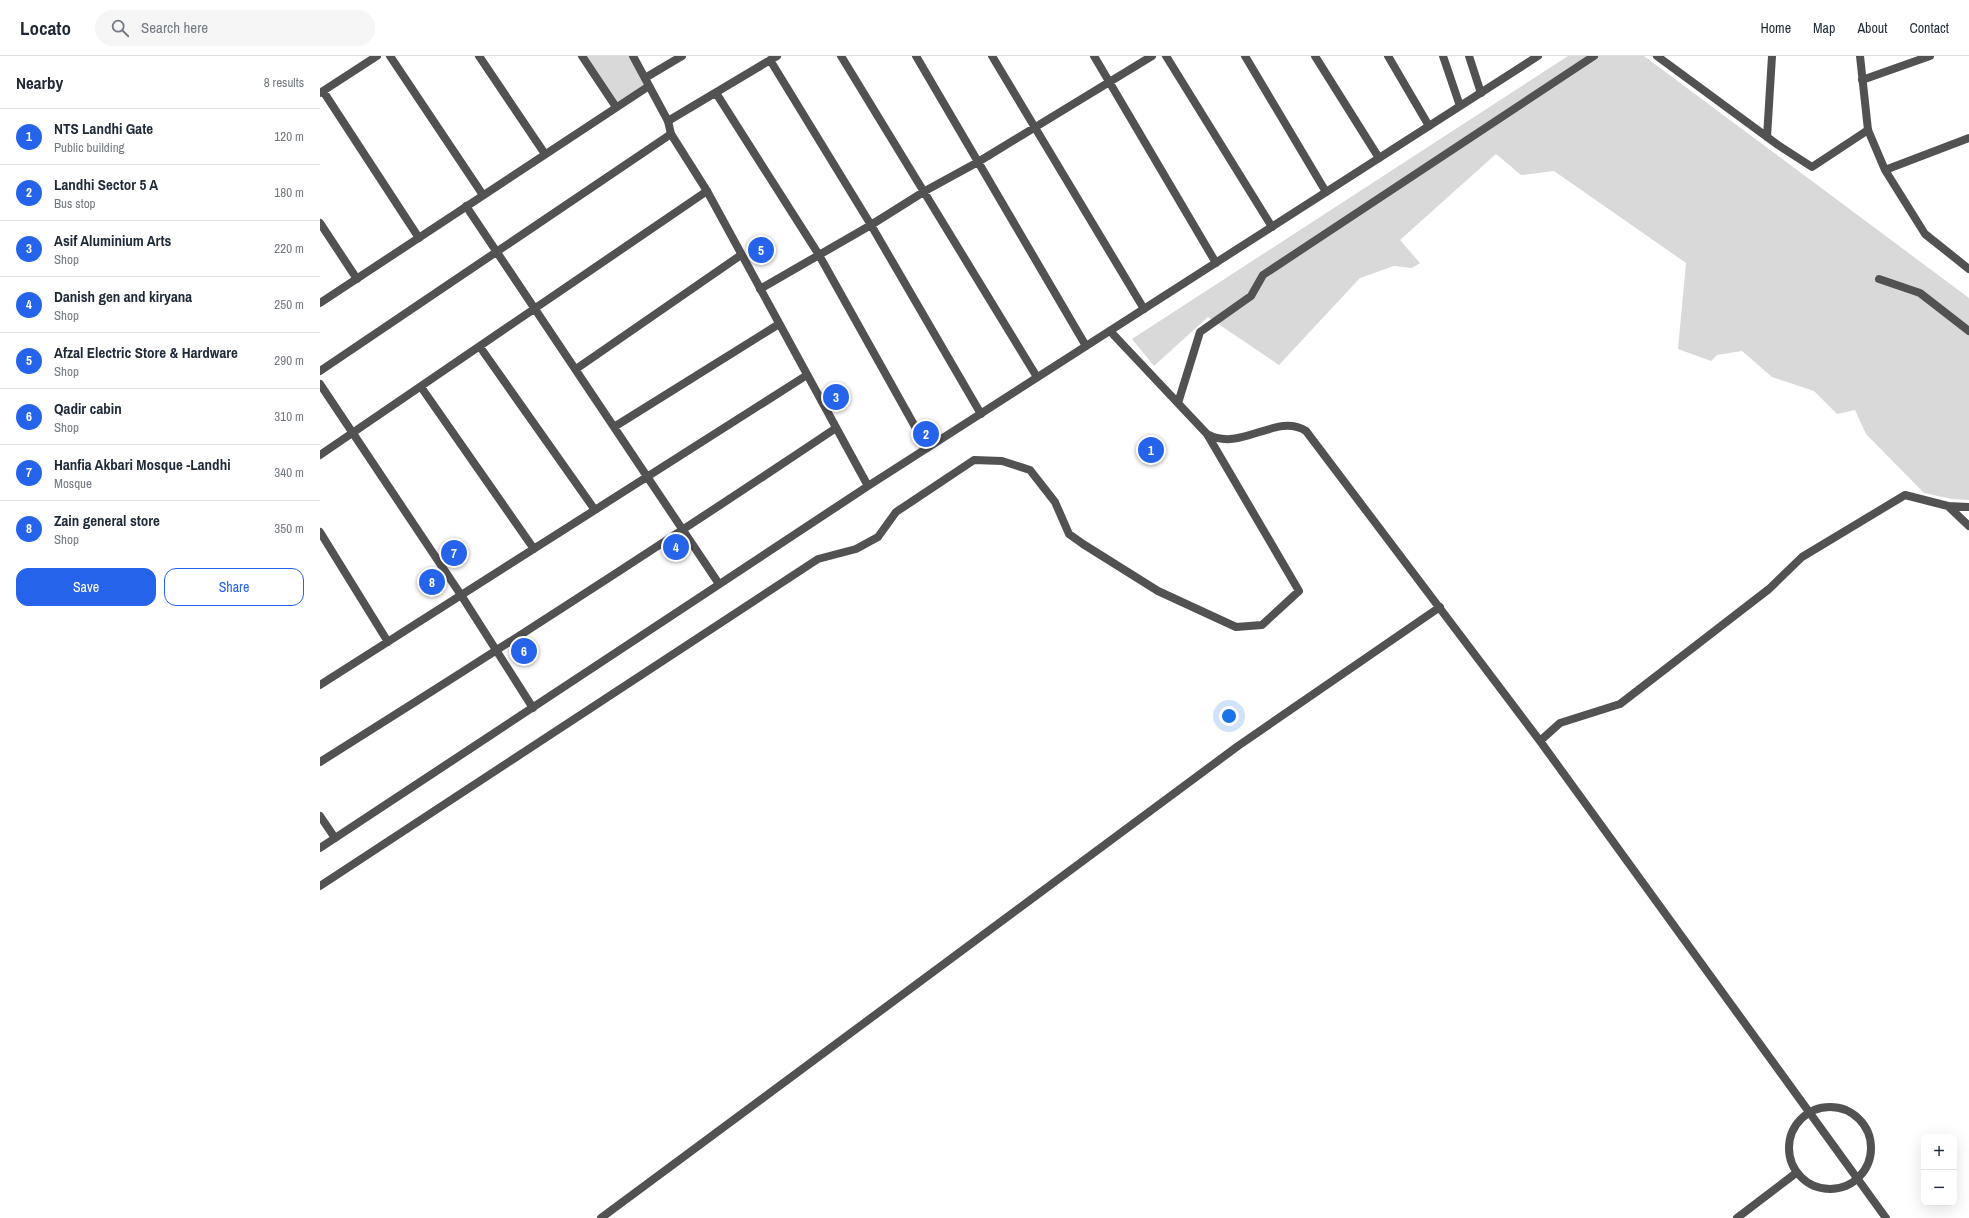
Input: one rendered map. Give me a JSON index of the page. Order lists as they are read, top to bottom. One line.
{"page":{"header":"Locato","search":"Search here","nav":["Home","Map","About","Contact"],"heading":["Nearby","8 results"],"list":[{"mark":"1","name":"NTS Landhi Gate","note":"Public building","value":"120 m"},{"mark":"2","name":"Landhi Sector 5 A","note":"Bus stop","value":"180 m"},{"mark":"3","name":"Asif Aluminium Arts","note":"Shop","value":"220 m"},{"mark":"4","name":"Danish gen and kiryana","note":"Shop","value":"250 m"},{"mark":"5","name":"Afzal Electric Store & Hardware","note":"Shop","value":"290 m"},{"mark":"6","name":"Qadir cabin","note":"Shop","value":"310 m"},{"mark":"7","name":"Hanfia Akbari Mosque -Landhi","note":"Mosque","value":"340 m"},{"mark":"8","name":"Zain general store","note":"Shop","value":"350 m"}],"pins":["5","3","2","1","4","7","8","6"],"buttons":["Save","Share"],"map_buttons":["+","−"]}}
